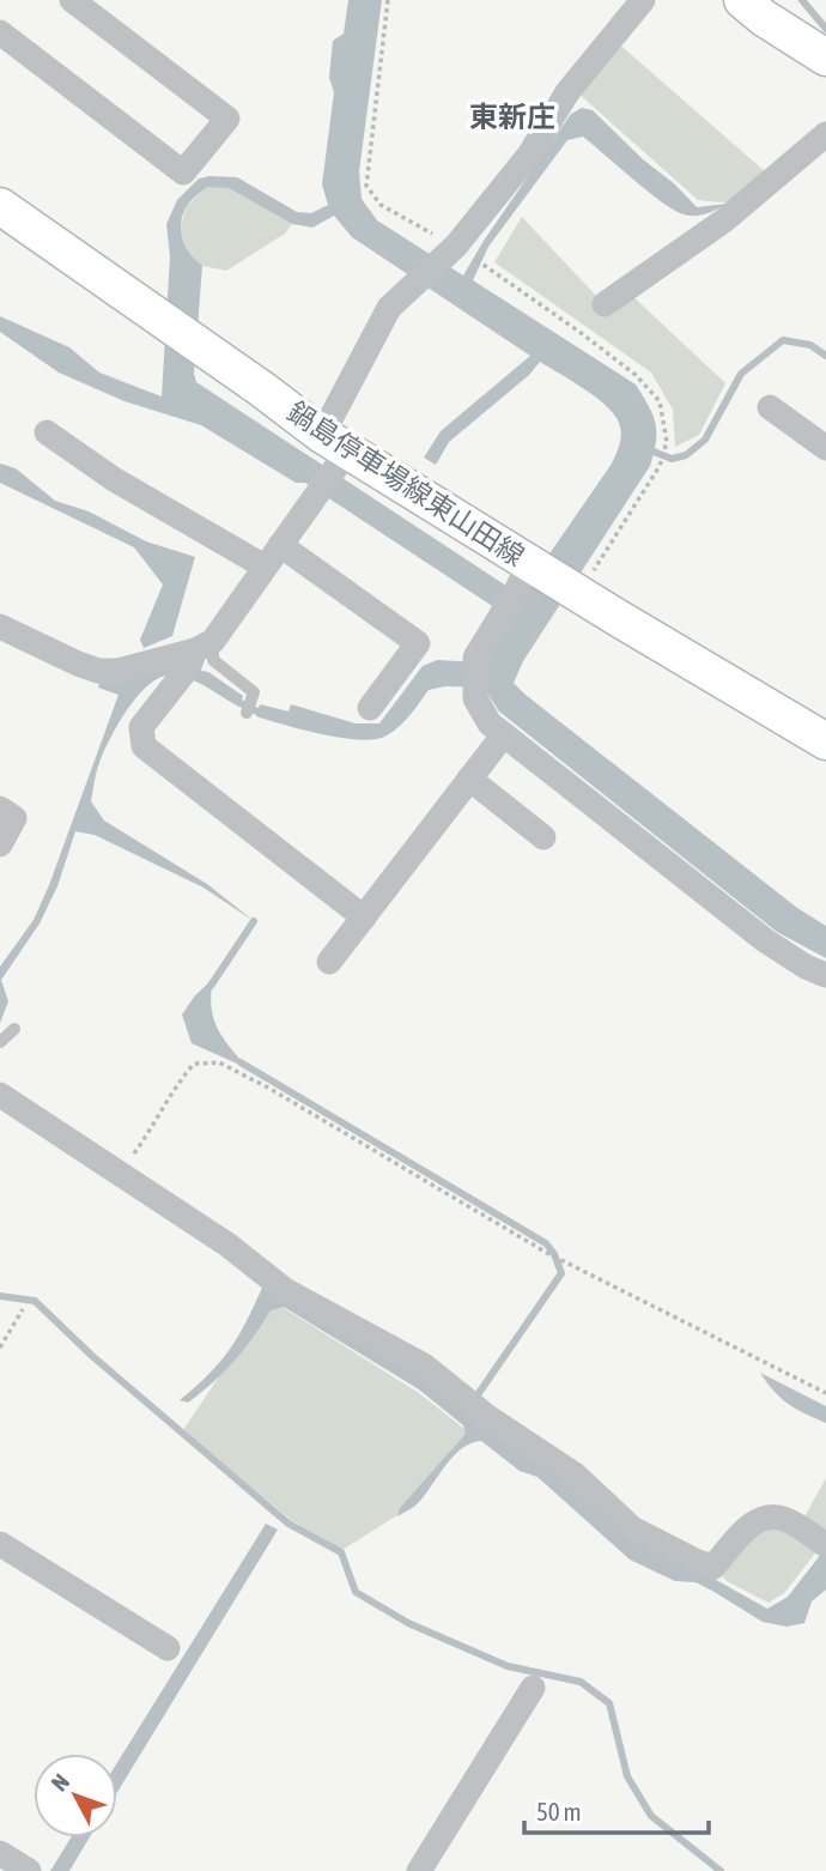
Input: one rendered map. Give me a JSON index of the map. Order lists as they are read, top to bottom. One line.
{"streets":{"main road":["鍋島停車場線東山田線"]},"districts":["東新庄"],"scale_bar":"50 m","north":"top left"}
